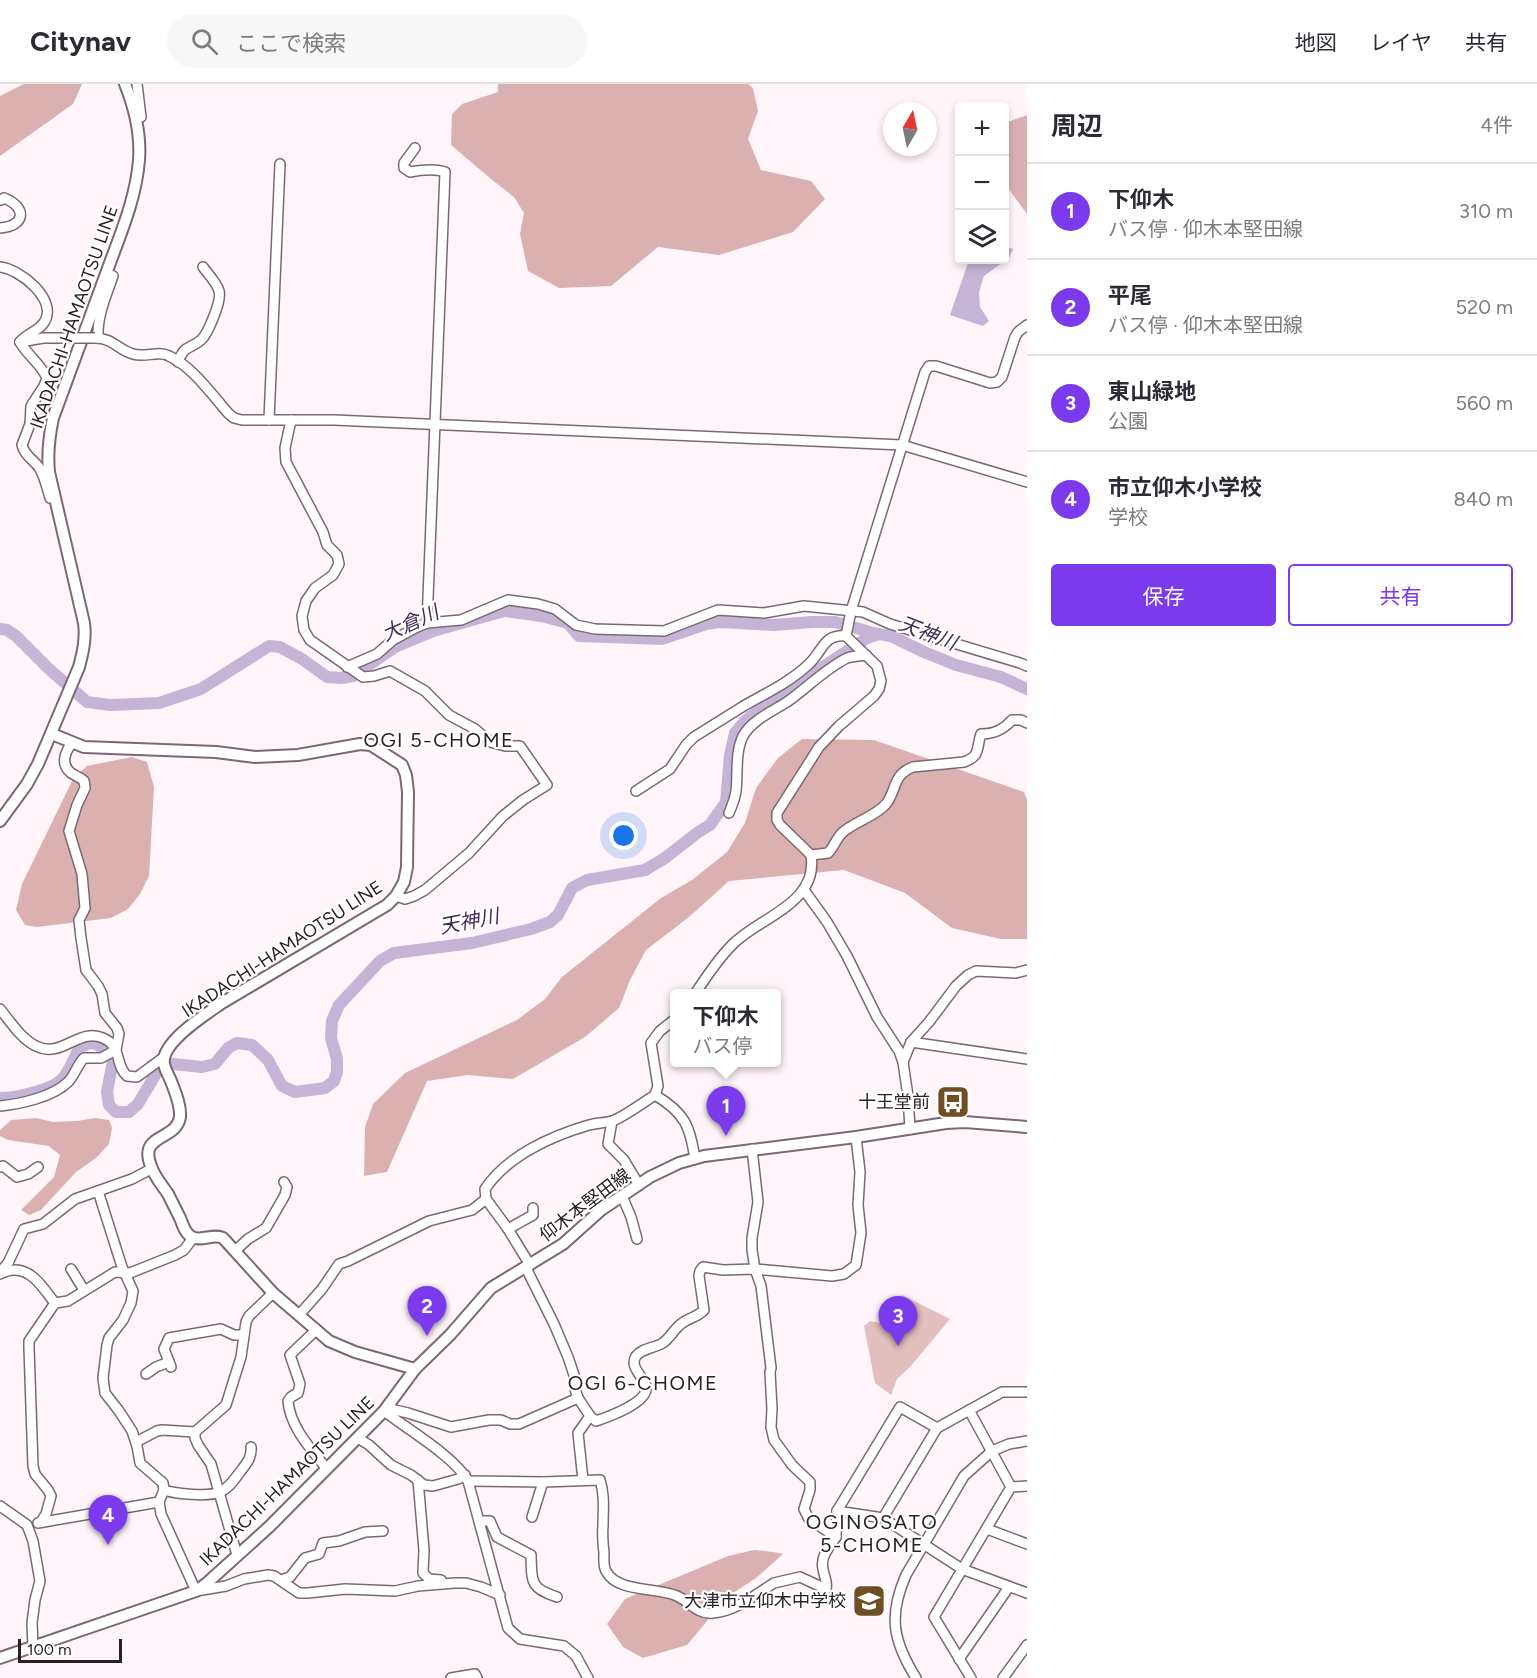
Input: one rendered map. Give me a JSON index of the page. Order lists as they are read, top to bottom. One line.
{"streets":{"main road":["IKADACHI-HAMAOTSU LINE","仰木本堅田線"]},"crossings":[["IKADACHI-HAMAOTSU LINE","仰木本堅田線"]],"districts":["OGI 5-CHOME","OGI 6-CHOME","OGINOSATO 5-CHOME"],"water":["大倉川","天神川"],"places":{"bus stop":["十王堂前"],"school or university":["大津市立仰木中学校"]},"scale_bar":"100 m","north":"top","page":{"header":"Citynav","search":"ここで検索","nav":["地図","レイヤ","共有"],"heading":["周辺","4件"],"map_buttons":["+","−"],"list":[{"mark":"1","name":"下仰木","note":"バス停 · 仰木本堅田線","value":"310 m"},{"mark":"2","name":"平尾","note":"バス停 · 仰木本堅田線","value":"520 m"},{"mark":"3","name":"東山緑地","note":"公園","value":"560 m"},{"mark":"4","name":"市立仰木小学校","note":"学校","value":"840 m"}],"buttons":["保存","共有"],"popup":["下仰木","バス停"],"pins":["1","2","3","4"],"scale":"100 m"}}
